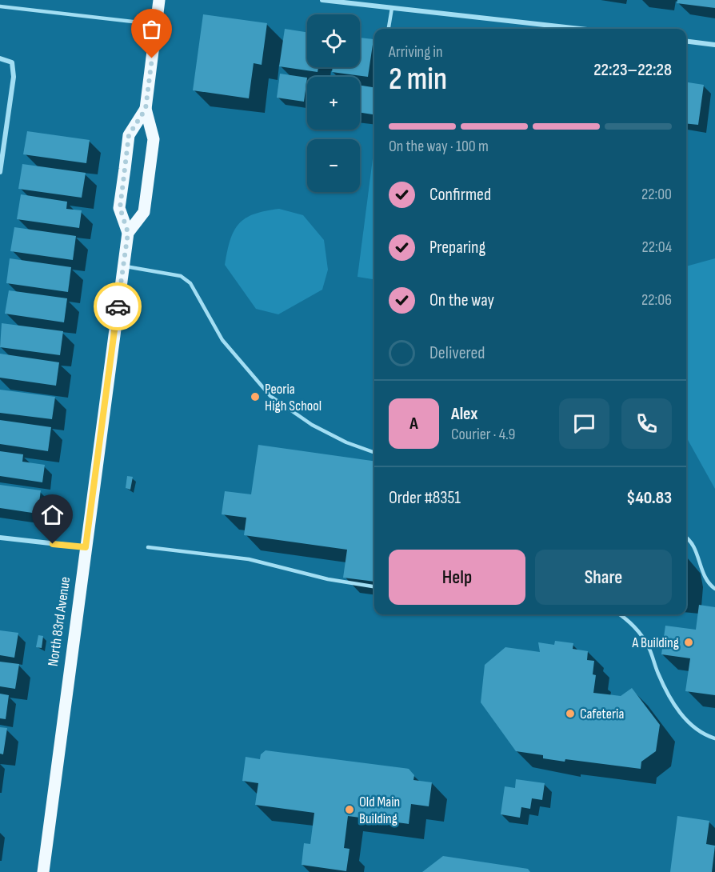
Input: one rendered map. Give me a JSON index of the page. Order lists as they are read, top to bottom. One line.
{"streets":{"main road":["North 83rd Avenue"]},"places":["Peoria High School","A Building","Cafeteria","Old Main Building"],"page":{"map_buttons":["+","−"],"heading":["2 min","Arriving in","22:23–22:28"],"panel":["Alex","Courier · 4.9","Order #8351","$40.83"],"bar":"On the way · 100 m","list":[["Confirmed","22:00"],["Preparing","22:04"],["On the way","22:06"],"Delivered"],"round":"A","buttons":["Help","Share"]}}
